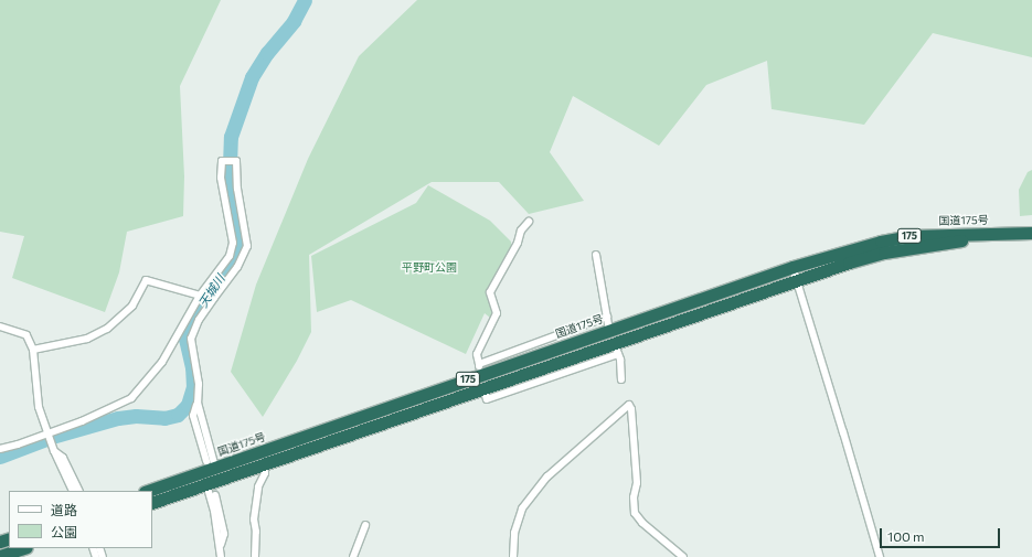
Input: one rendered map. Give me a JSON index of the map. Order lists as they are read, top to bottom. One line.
{"streets":{"highway":["国道175号","175"]},"water":["天城川"],"parks":["平野町公園"],"legend":["道路","公園"],"scale_bar":"100 m"}
